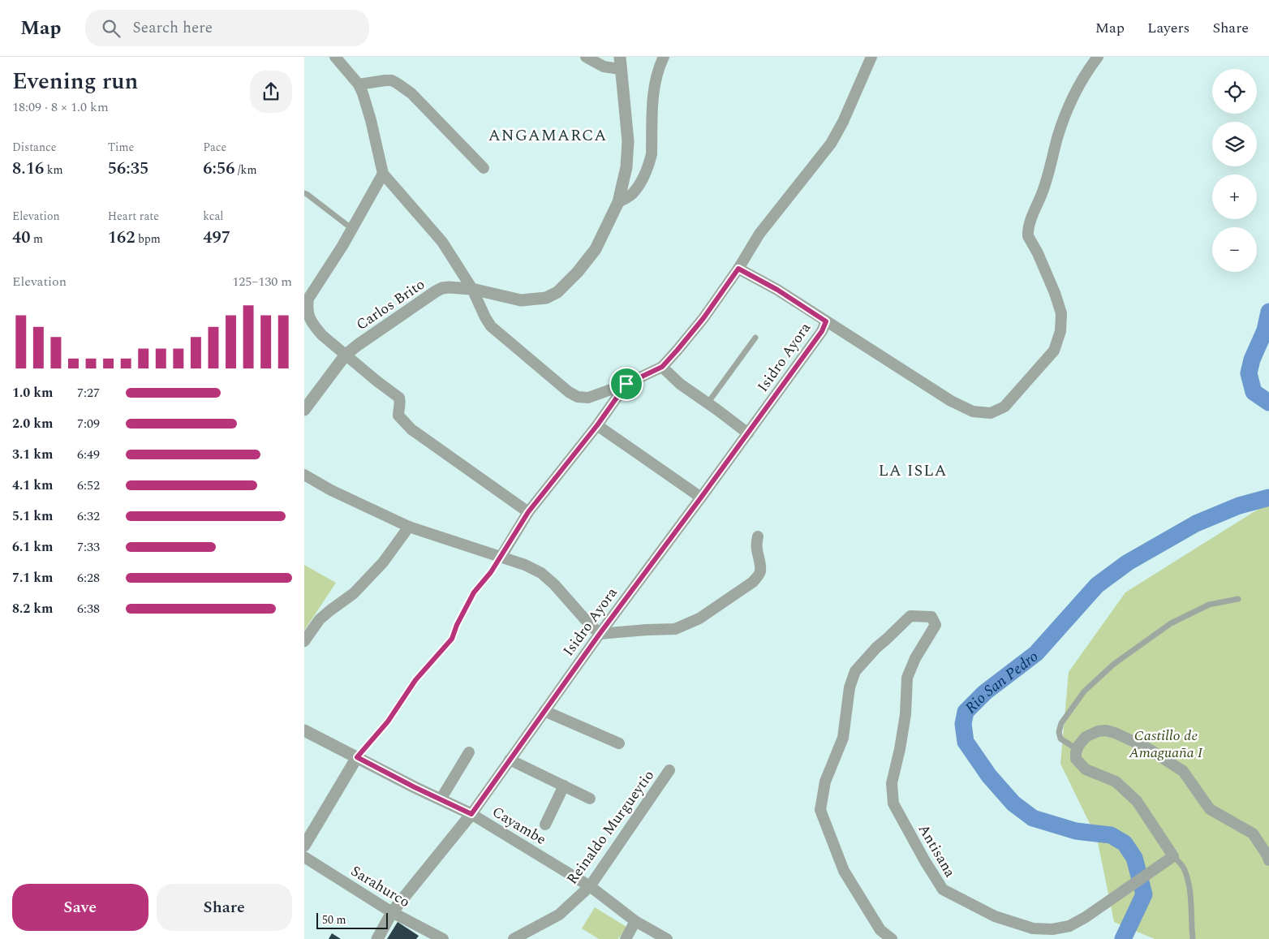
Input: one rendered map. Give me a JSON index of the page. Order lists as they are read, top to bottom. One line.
{"streets":{"street":["Carlos Brito","Isidro Ayora","Cayambe","Reinaldo Murgueytio","Antisana","Sarahurco"]},"crossings":[["Isidro Ayora","Cayambe"],["Isidro Ayora","Sarahurco"],["Cayambe","Reinaldo Murgueytio"]],"districts":["ANGAMARCA","LA ISLA"],"water":["Rio San Pedro"],"parks":["Castillo de Amaguaña I"],"scale_bar":"50 m","page":{"header":"Map","search":"Search here","nav":["Map","Layers","Share"],"heading":["Evening run","18:09 · 8 × 1.0 km"],"map_buttons":["+","−"],"stats":[["Distance","8.16 km"],["Time","56:35"],["Pace","6:56 /km"],["Elevation","40 m"],["Heart rate","162 bpm"],["kcal","497"]],"chart":["Elevation","125–130 m"],"list":[{"name":"1.0 km","note":"7:27"},{"name":"2.0 km","note":"7:09"},{"name":"3.1 km","note":"6:49"},{"name":"4.1 km","note":"6:52"},{"name":"5.1 km","note":"6:32"},{"name":"6.1 km","note":"7:33"},{"name":"7.1 km","note":"6:28"},{"name":"8.2 km","note":"6:38"}],"buttons":["Save","Share"],"scale":"50 m"}}
